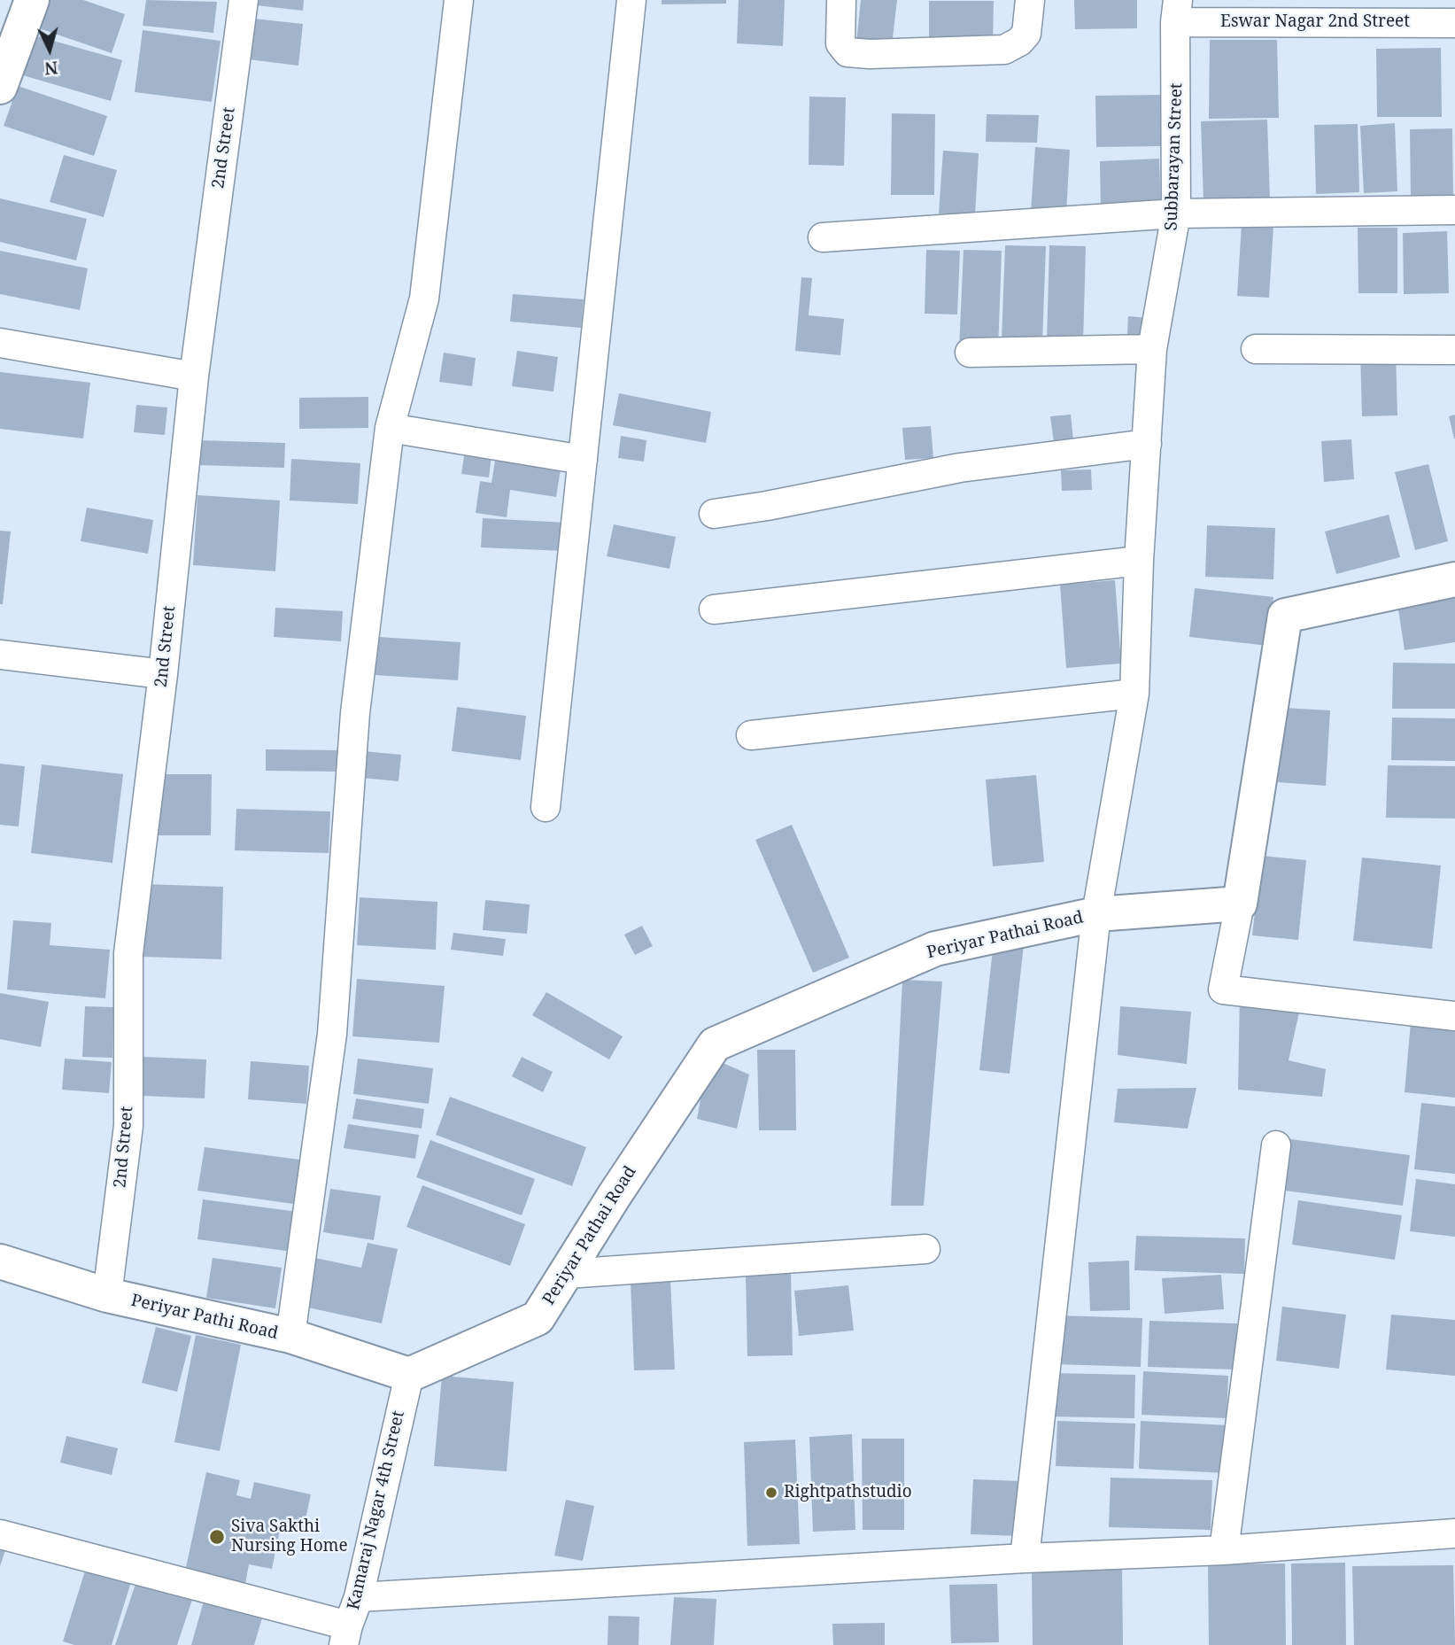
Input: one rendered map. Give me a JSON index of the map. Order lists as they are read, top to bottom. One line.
{"streets":{"street":["Eswar Nagar 2nd Street","2nd Street","Subbarayan Street","Periyar Pathai Road","Periyar Pathi Road","Kamaraj Nagar 4th Street"]},"crossings":[["Eswar Nagar 2nd Street","Subbarayan Street"],["2nd Street","Periyar Pathi Road"],["Subbarayan Street","Periyar Pathai Road"],["Periyar Pathai Road","Periyar Pathi Road"],["Periyar Pathai Road","Kamaraj Nagar 4th Street"],["Periyar Pathi Road","Kamaraj Nagar 4th Street"]],"places":["Rightpathstudio","Siva Sakthi Nursing Home"],"north":"bottom"}
